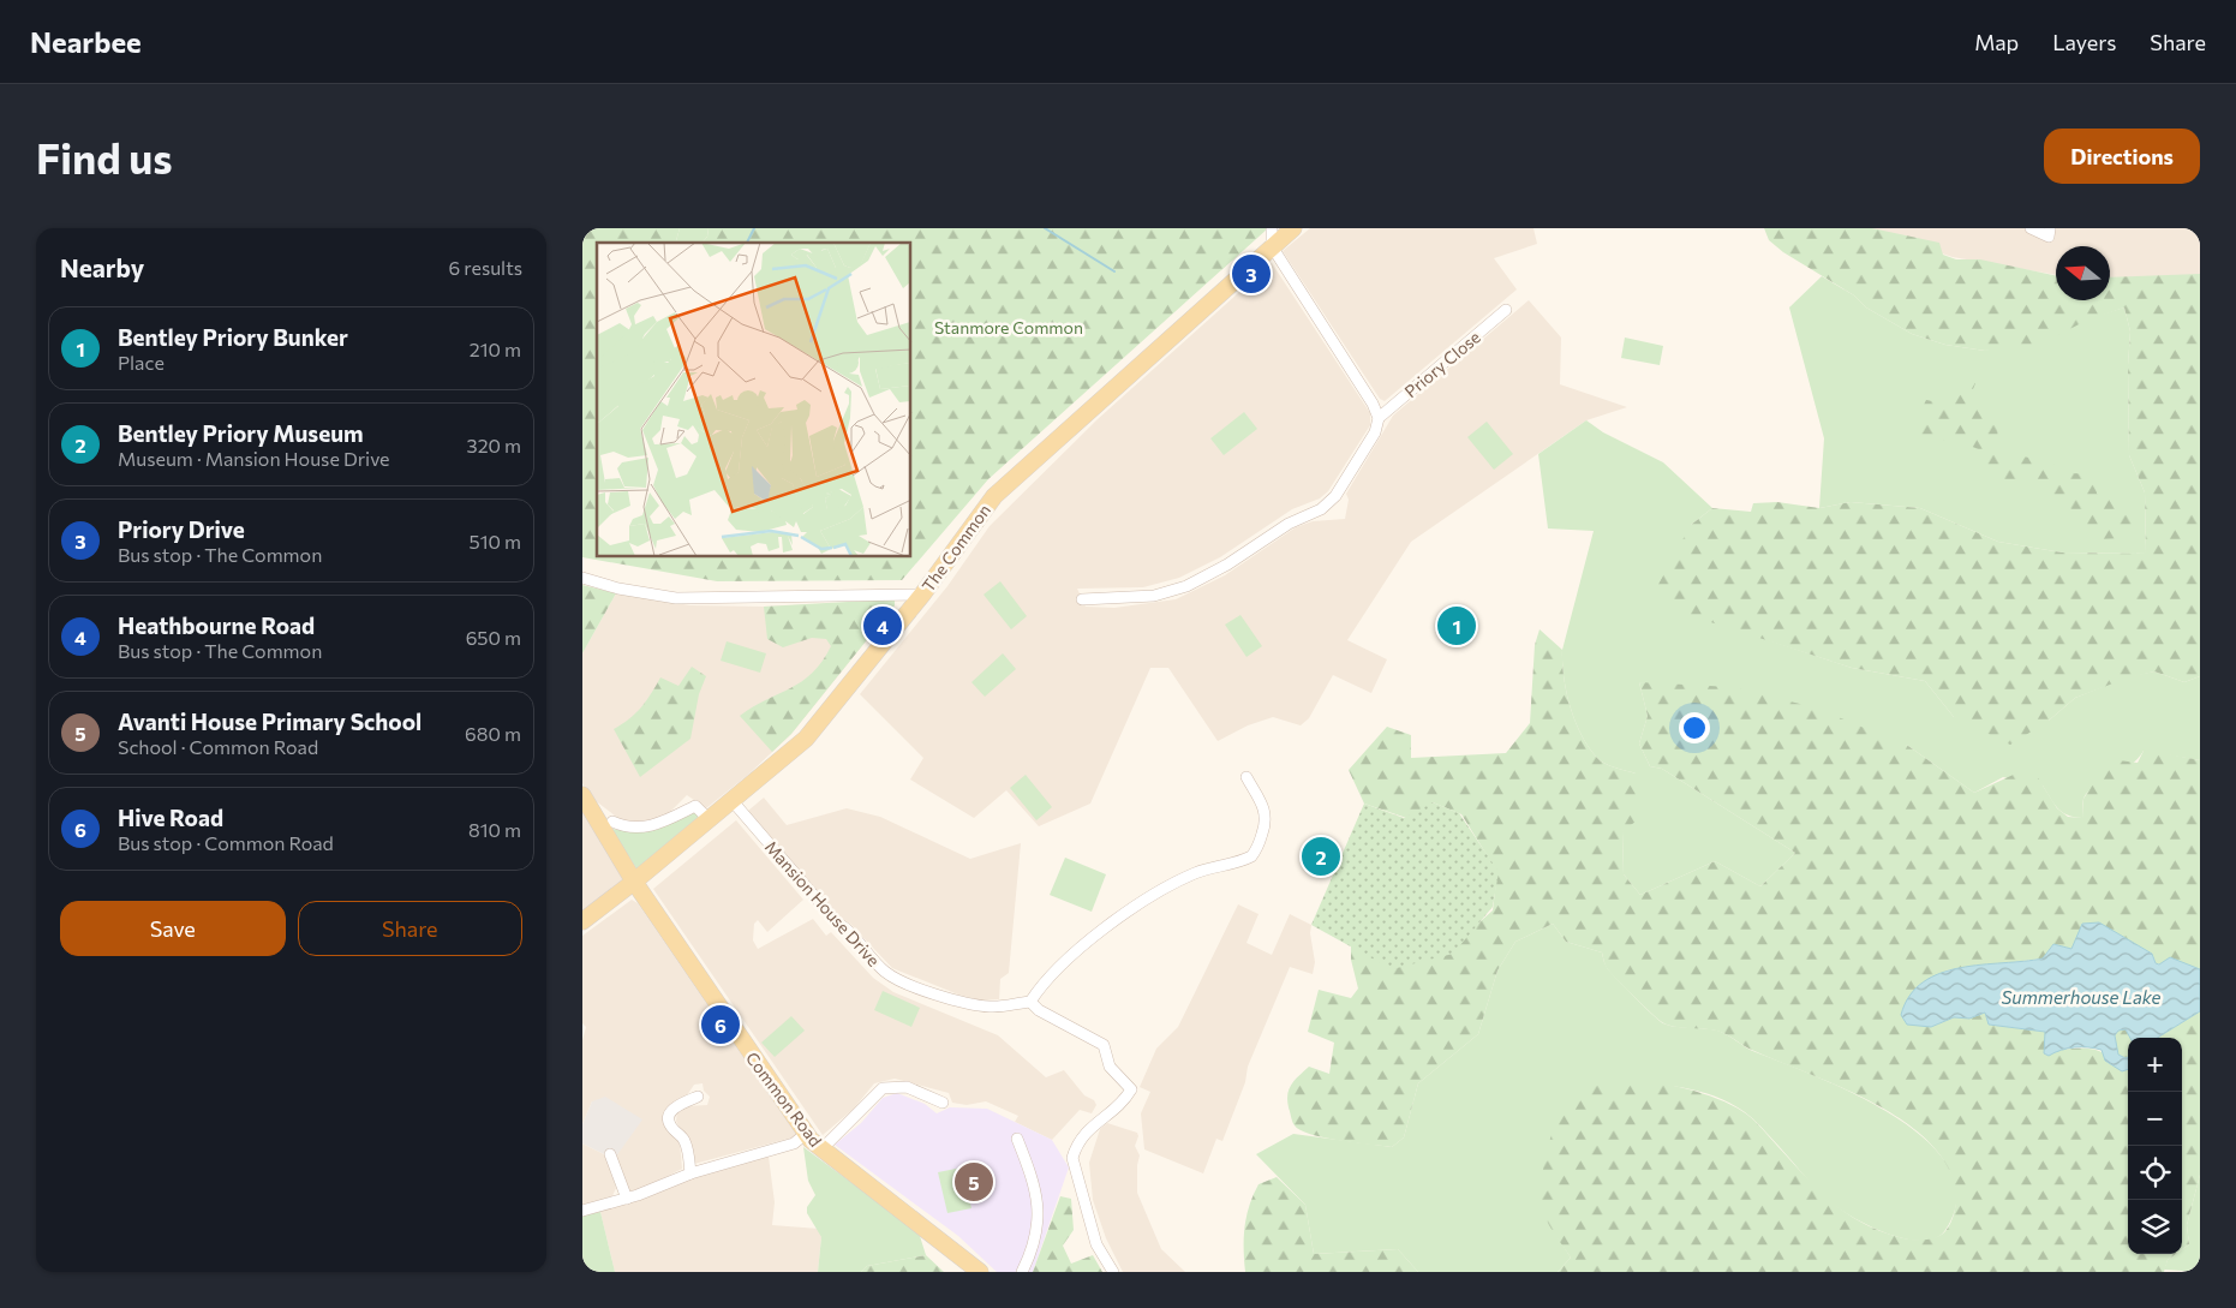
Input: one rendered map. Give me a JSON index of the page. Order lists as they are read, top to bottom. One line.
{"streets":{"main road":["The Common","Common Road"],"street":["Priory Close","Mansion House Drive"]},"crossings":[["The Common","Mansion House Drive"],["The Common","Common Road"]],"water":["Summerhouse Lake"],"parks":["Stanmore Common"],"north":"left","page":{"header":"Nearbee","nav":["Map","Layers","Share"],"buttons":["Directions",["Save","Share"]],"title":"Find us","heading":["Nearby","6 results"],"pins":["3","1","4","2","6","5"],"list":[{"mark":"1","name":"Bentley Priory Bunker","note":"Place","value":"210 m"},{"mark":"2","name":"Bentley Priory Museum","note":"Museum · Mansion House Drive","value":"320 m"},{"mark":"3","name":"Priory Drive","note":"Bus stop · The Common","value":"510 m"},{"mark":"4","name":"Heathbourne Road","note":"Bus stop · The Common","value":"650 m"},{"mark":"5","name":"Avanti House Primary School","note":"School · Common Road","value":"680 m"},{"mark":"6","name":"Hive Road","note":"Bus stop · Common Road","value":"810 m"}],"map_buttons":["+","−"]}}
